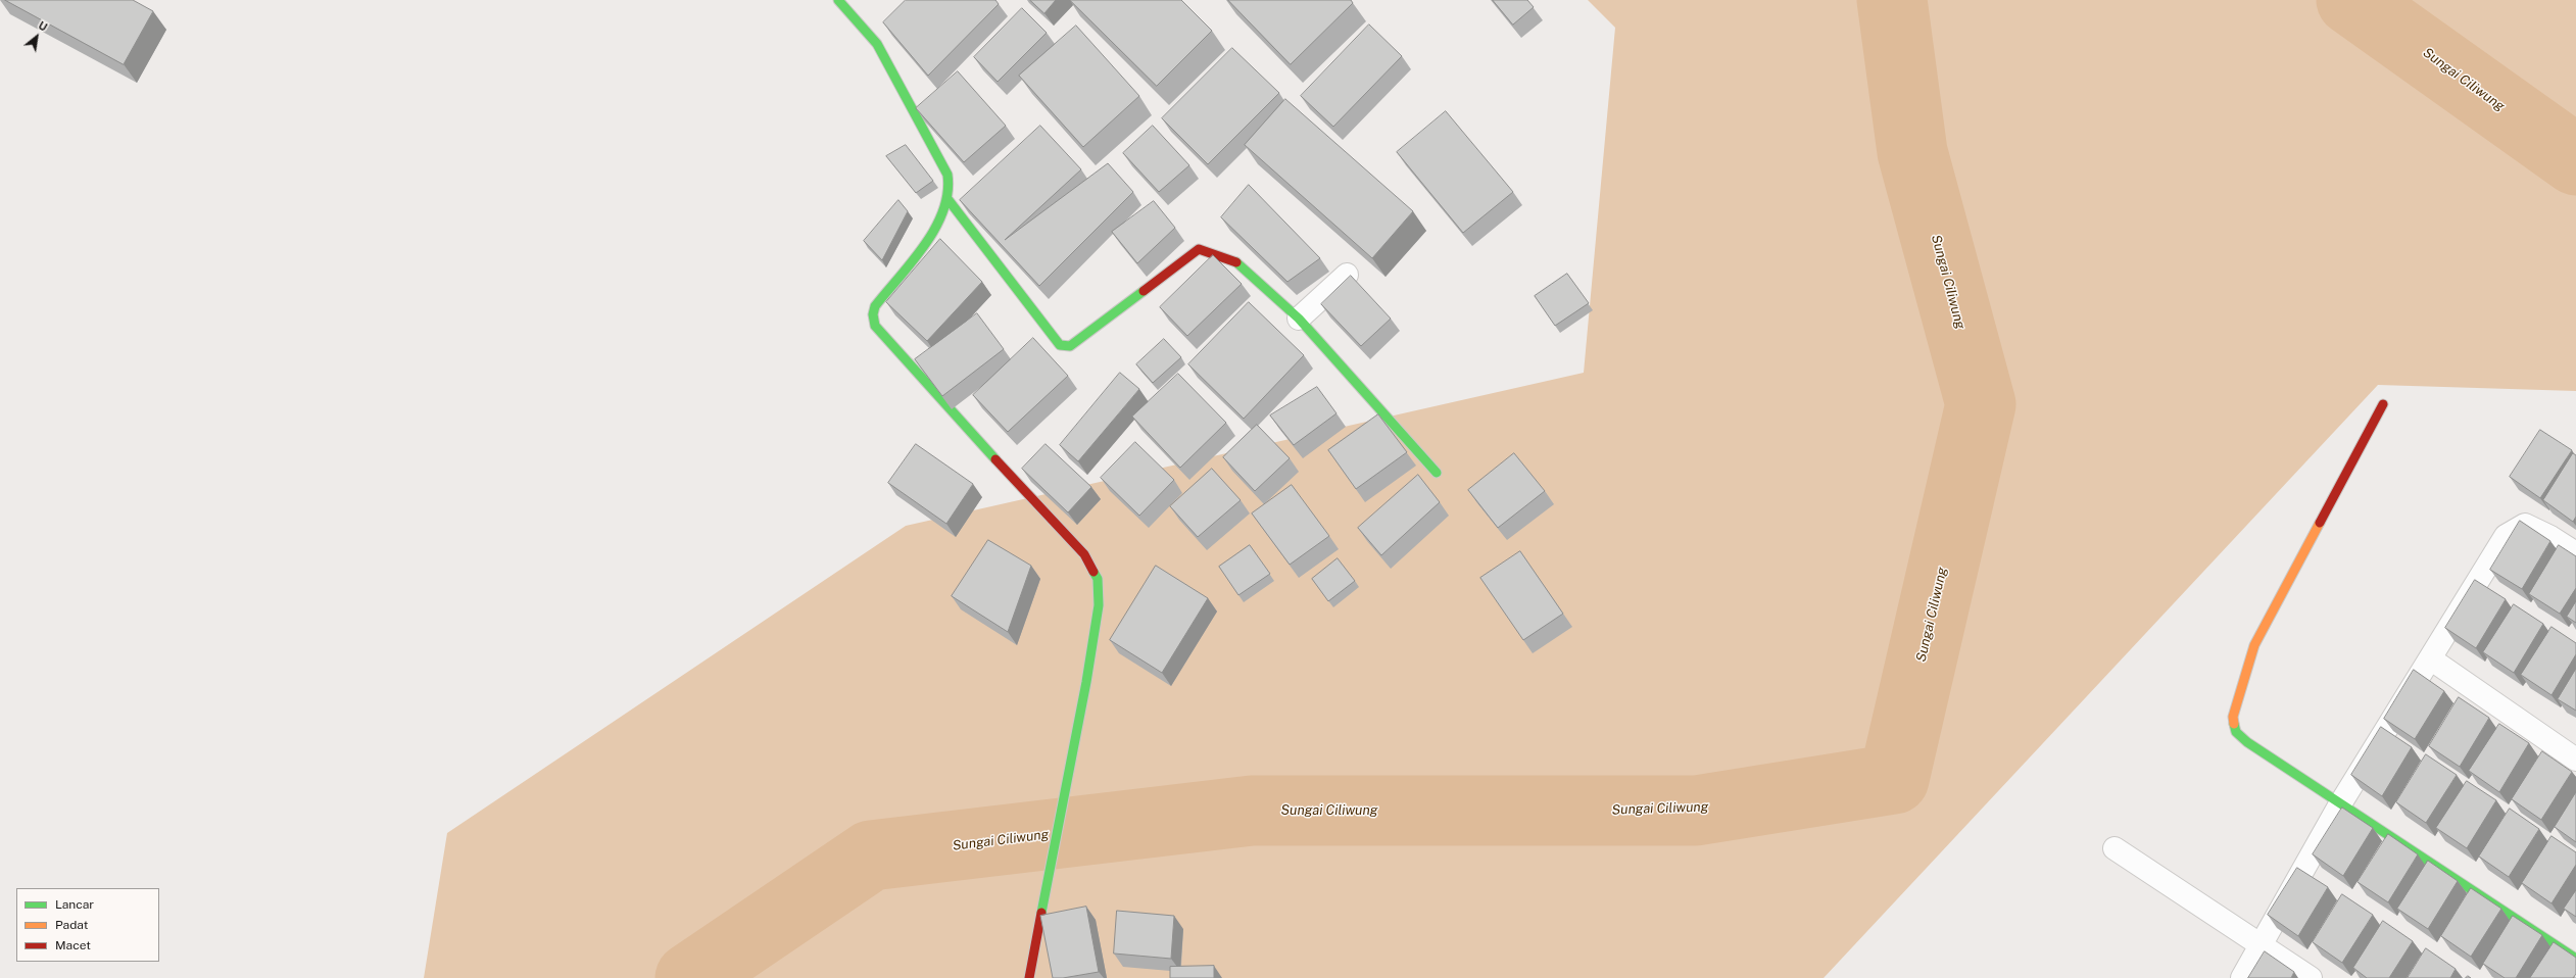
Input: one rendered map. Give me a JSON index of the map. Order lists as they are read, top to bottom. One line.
{"water":["Sungai Ciliwung"],"legend":["Lancar","Padat","Macet"],"north":"top right"}
